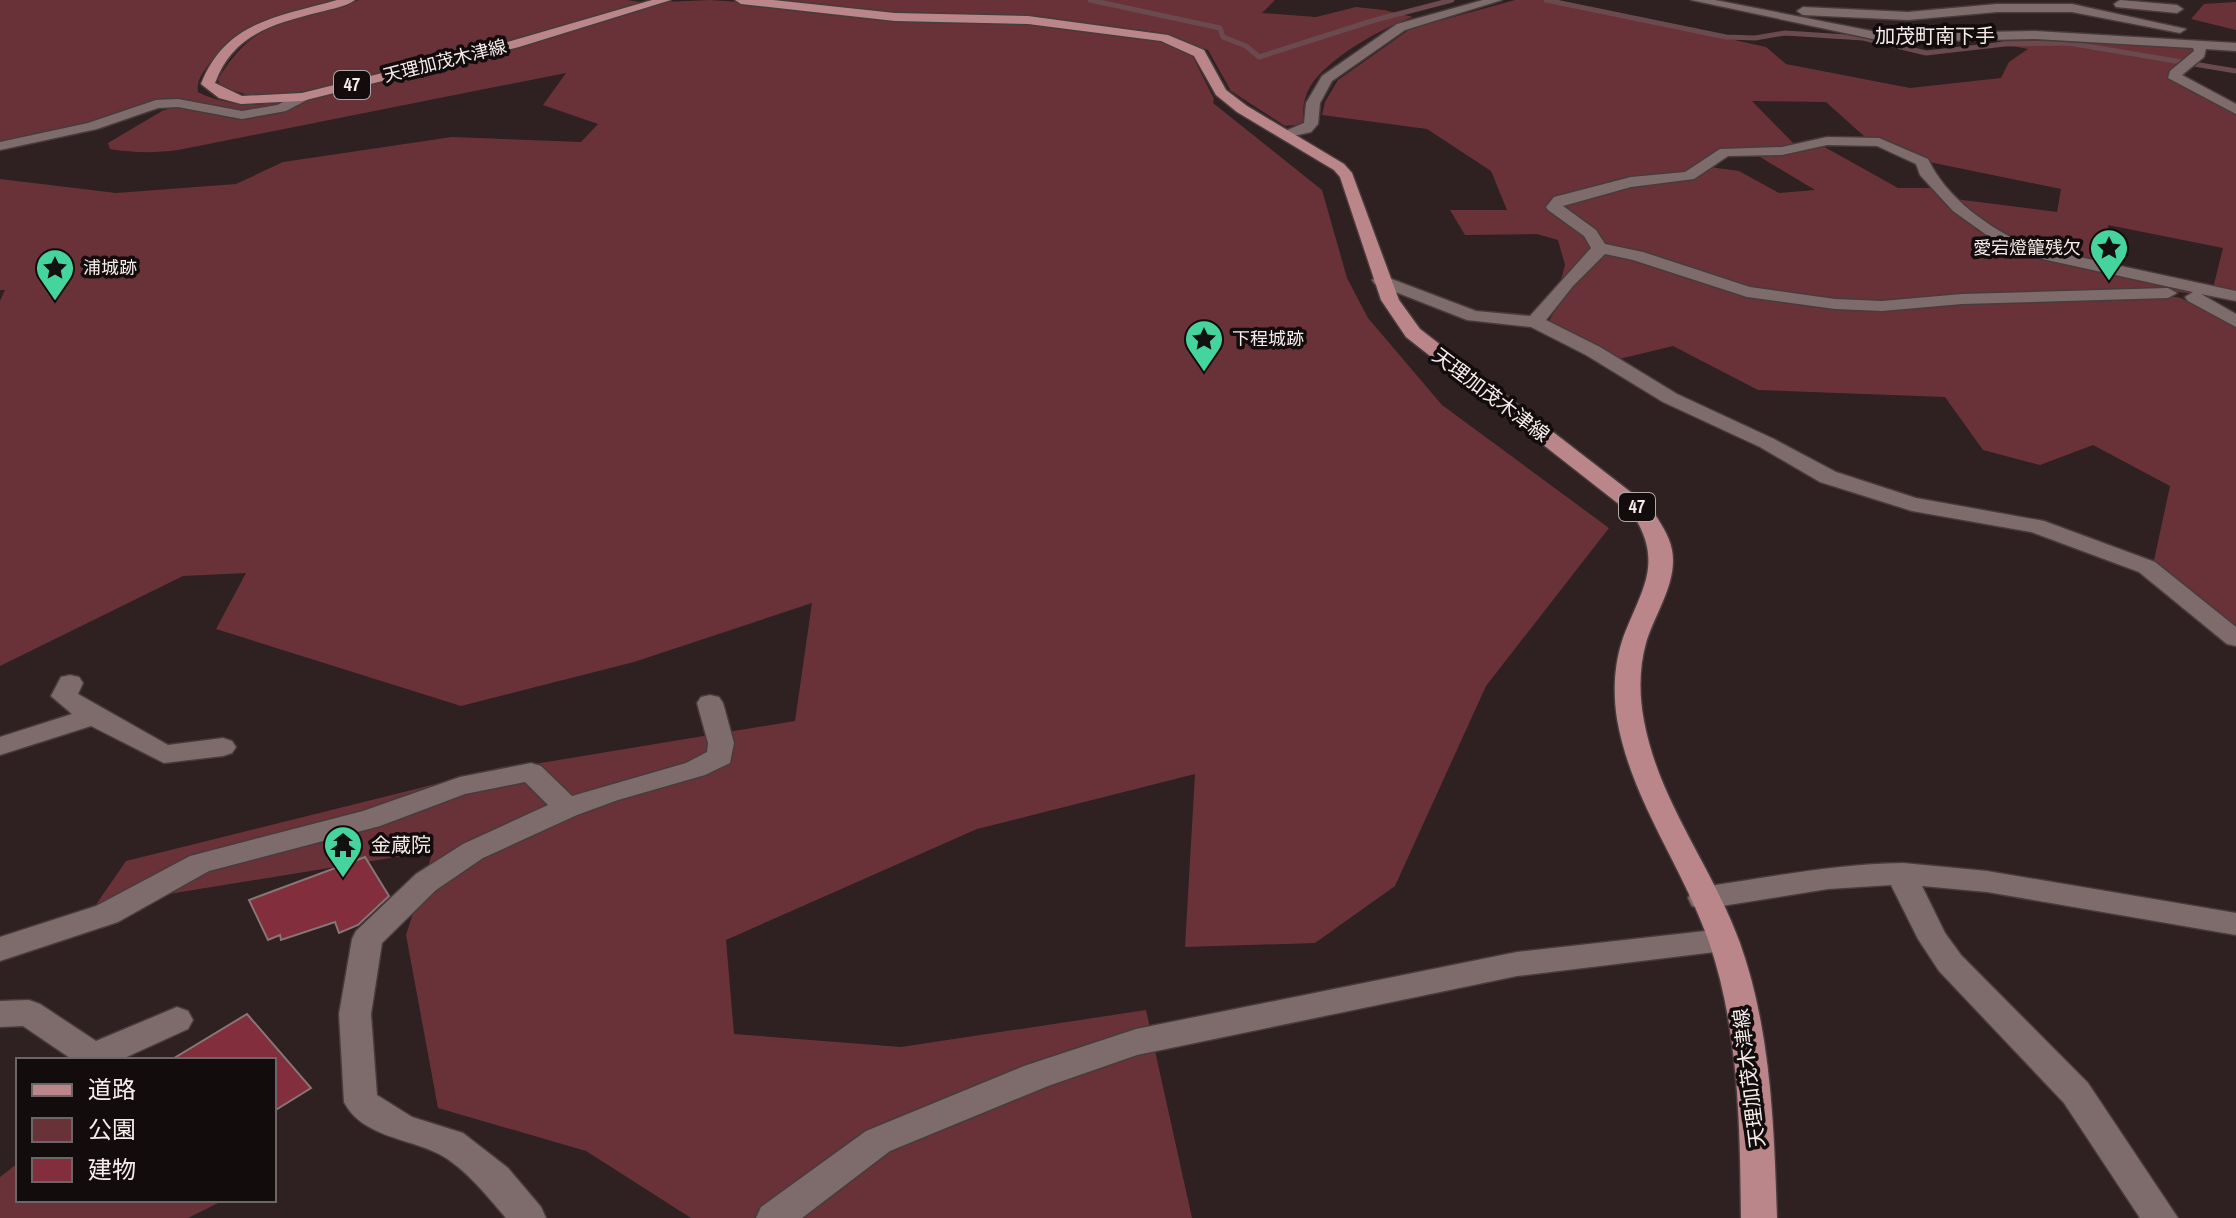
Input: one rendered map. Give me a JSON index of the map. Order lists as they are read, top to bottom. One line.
{"streets":{"main road":["天理加茂木津線","47"]},"districts":["加茂町南下手"],"places":{"place":["愛宕燈籠残欠","浦城跡","下程城跡"],"temple":["金蔵院"]},"legend":["道路","公園","建物"]}
